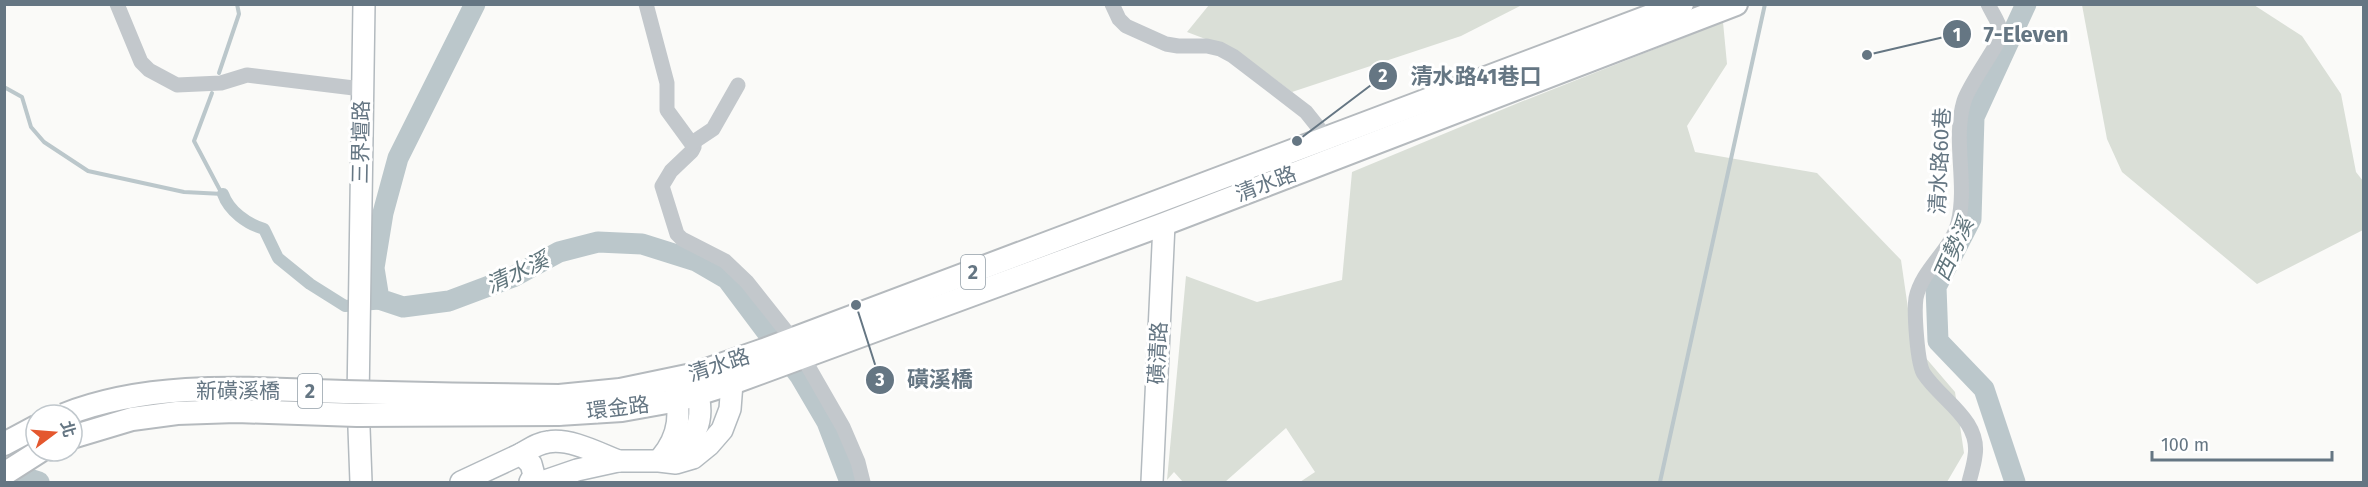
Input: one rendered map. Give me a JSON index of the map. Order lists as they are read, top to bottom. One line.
{"streets":{"main road":["清水路","2","新磺溪橋","環金路"],"street":["三界壇路","清水路60巷","磺清路"]},"crossings":[["清水路","磺清路"],["清水路","環金路"],["新磺溪橋","環金路"]],"water":["西勢溪","清水溪"],"places":["7-Eleven","清水路41巷口","磺溪橋"],"scale_bar":"100 m","north":"right"}
